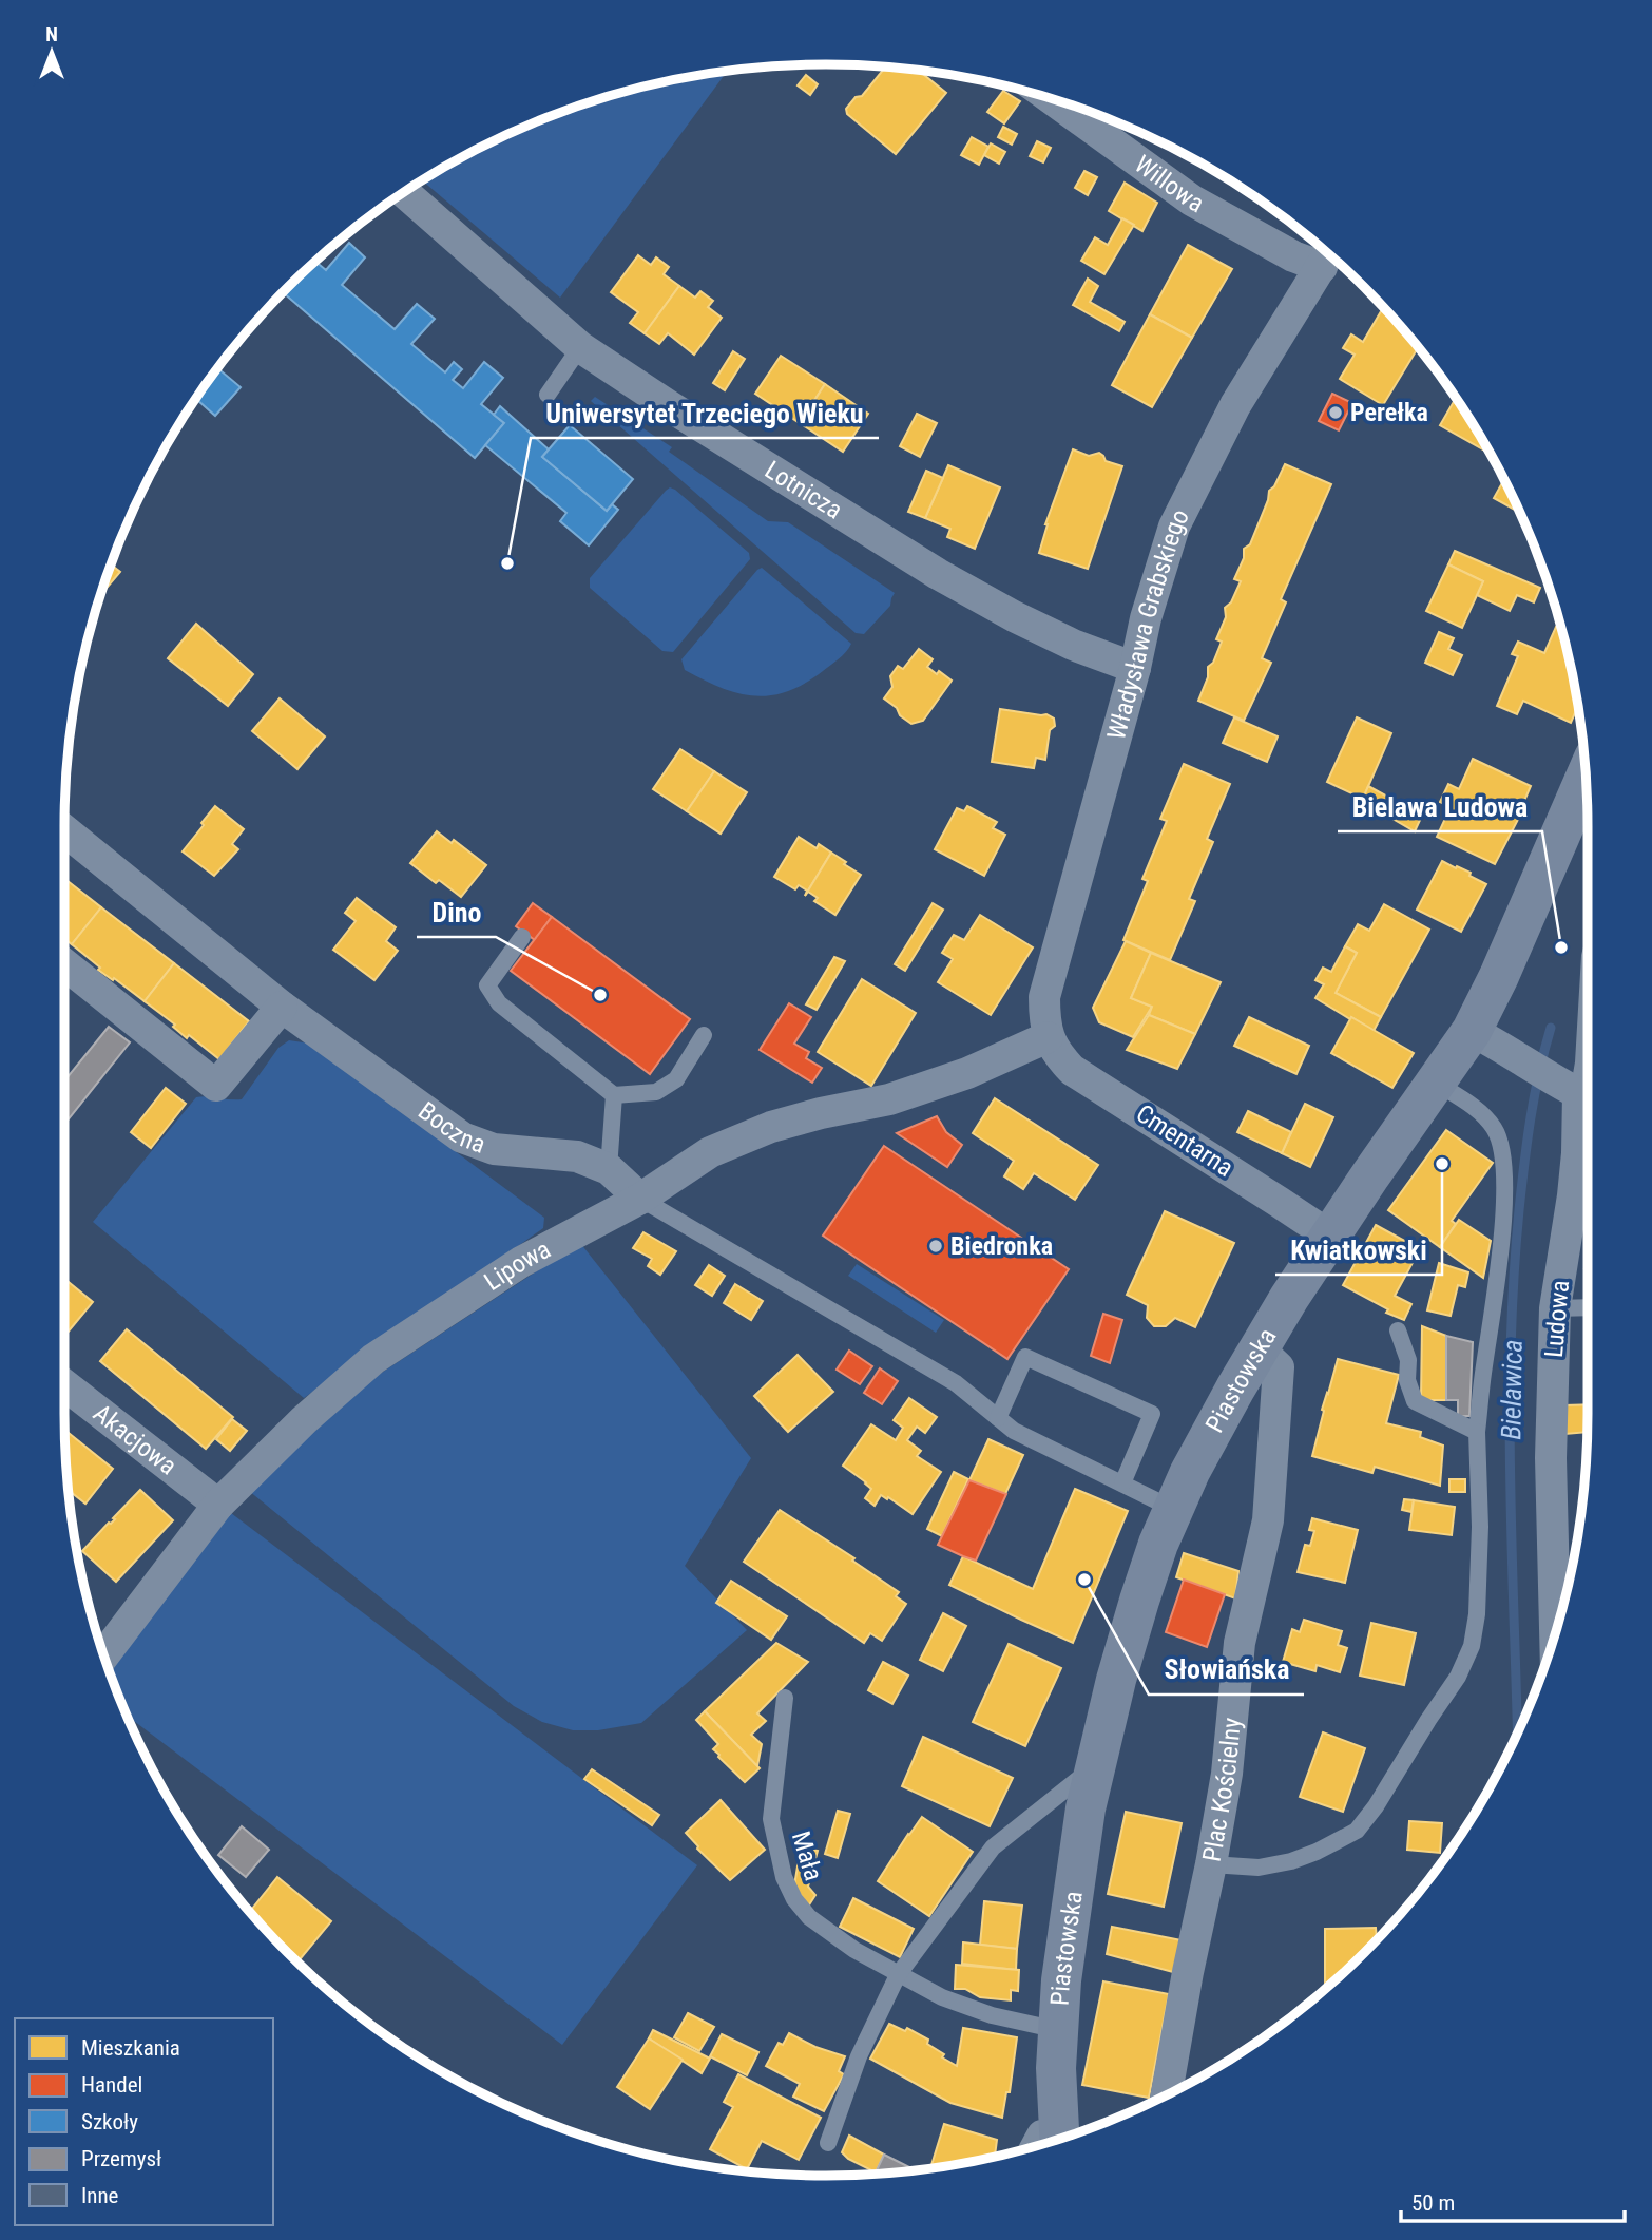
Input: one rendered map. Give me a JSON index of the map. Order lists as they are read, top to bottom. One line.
{"streets":{"main road":["Piastowska"],"street":["Willowa","Lotnicza","Władysława Grabskiego","Boczna","Cmentarna","Lipowa","Ludowa","Akacjowa","Plac Kościelny"],"lane":["Mała"]},"crossings":[["Willowa","Władysława Grabskiego"],["Lotnicza","Władysława Grabskiego"],["Władysława Grabskiego","Cmentarna"],["Władysława Grabskiego","Lipowa"],["Boczna","Lipowa"],["Cmentarna","Lipowa"],["Cmentarna","Piastowska"],["Lipowa","Akacjowa"],["Piastowska","Plac Kościelny"],["Piastowska","Mała"]],"water":["Bielawica"],"places":["Perełka","Uniwersytet Trzeciego Wieku","Bielawa Ludowa","Dino","Kwiatkowski","Biedronka","Słowiańska"],"legend":["Mieszkania","Handel","Szkoły","Przemysł","Inne"],"scale_bar":"50 m","north":"top"}
